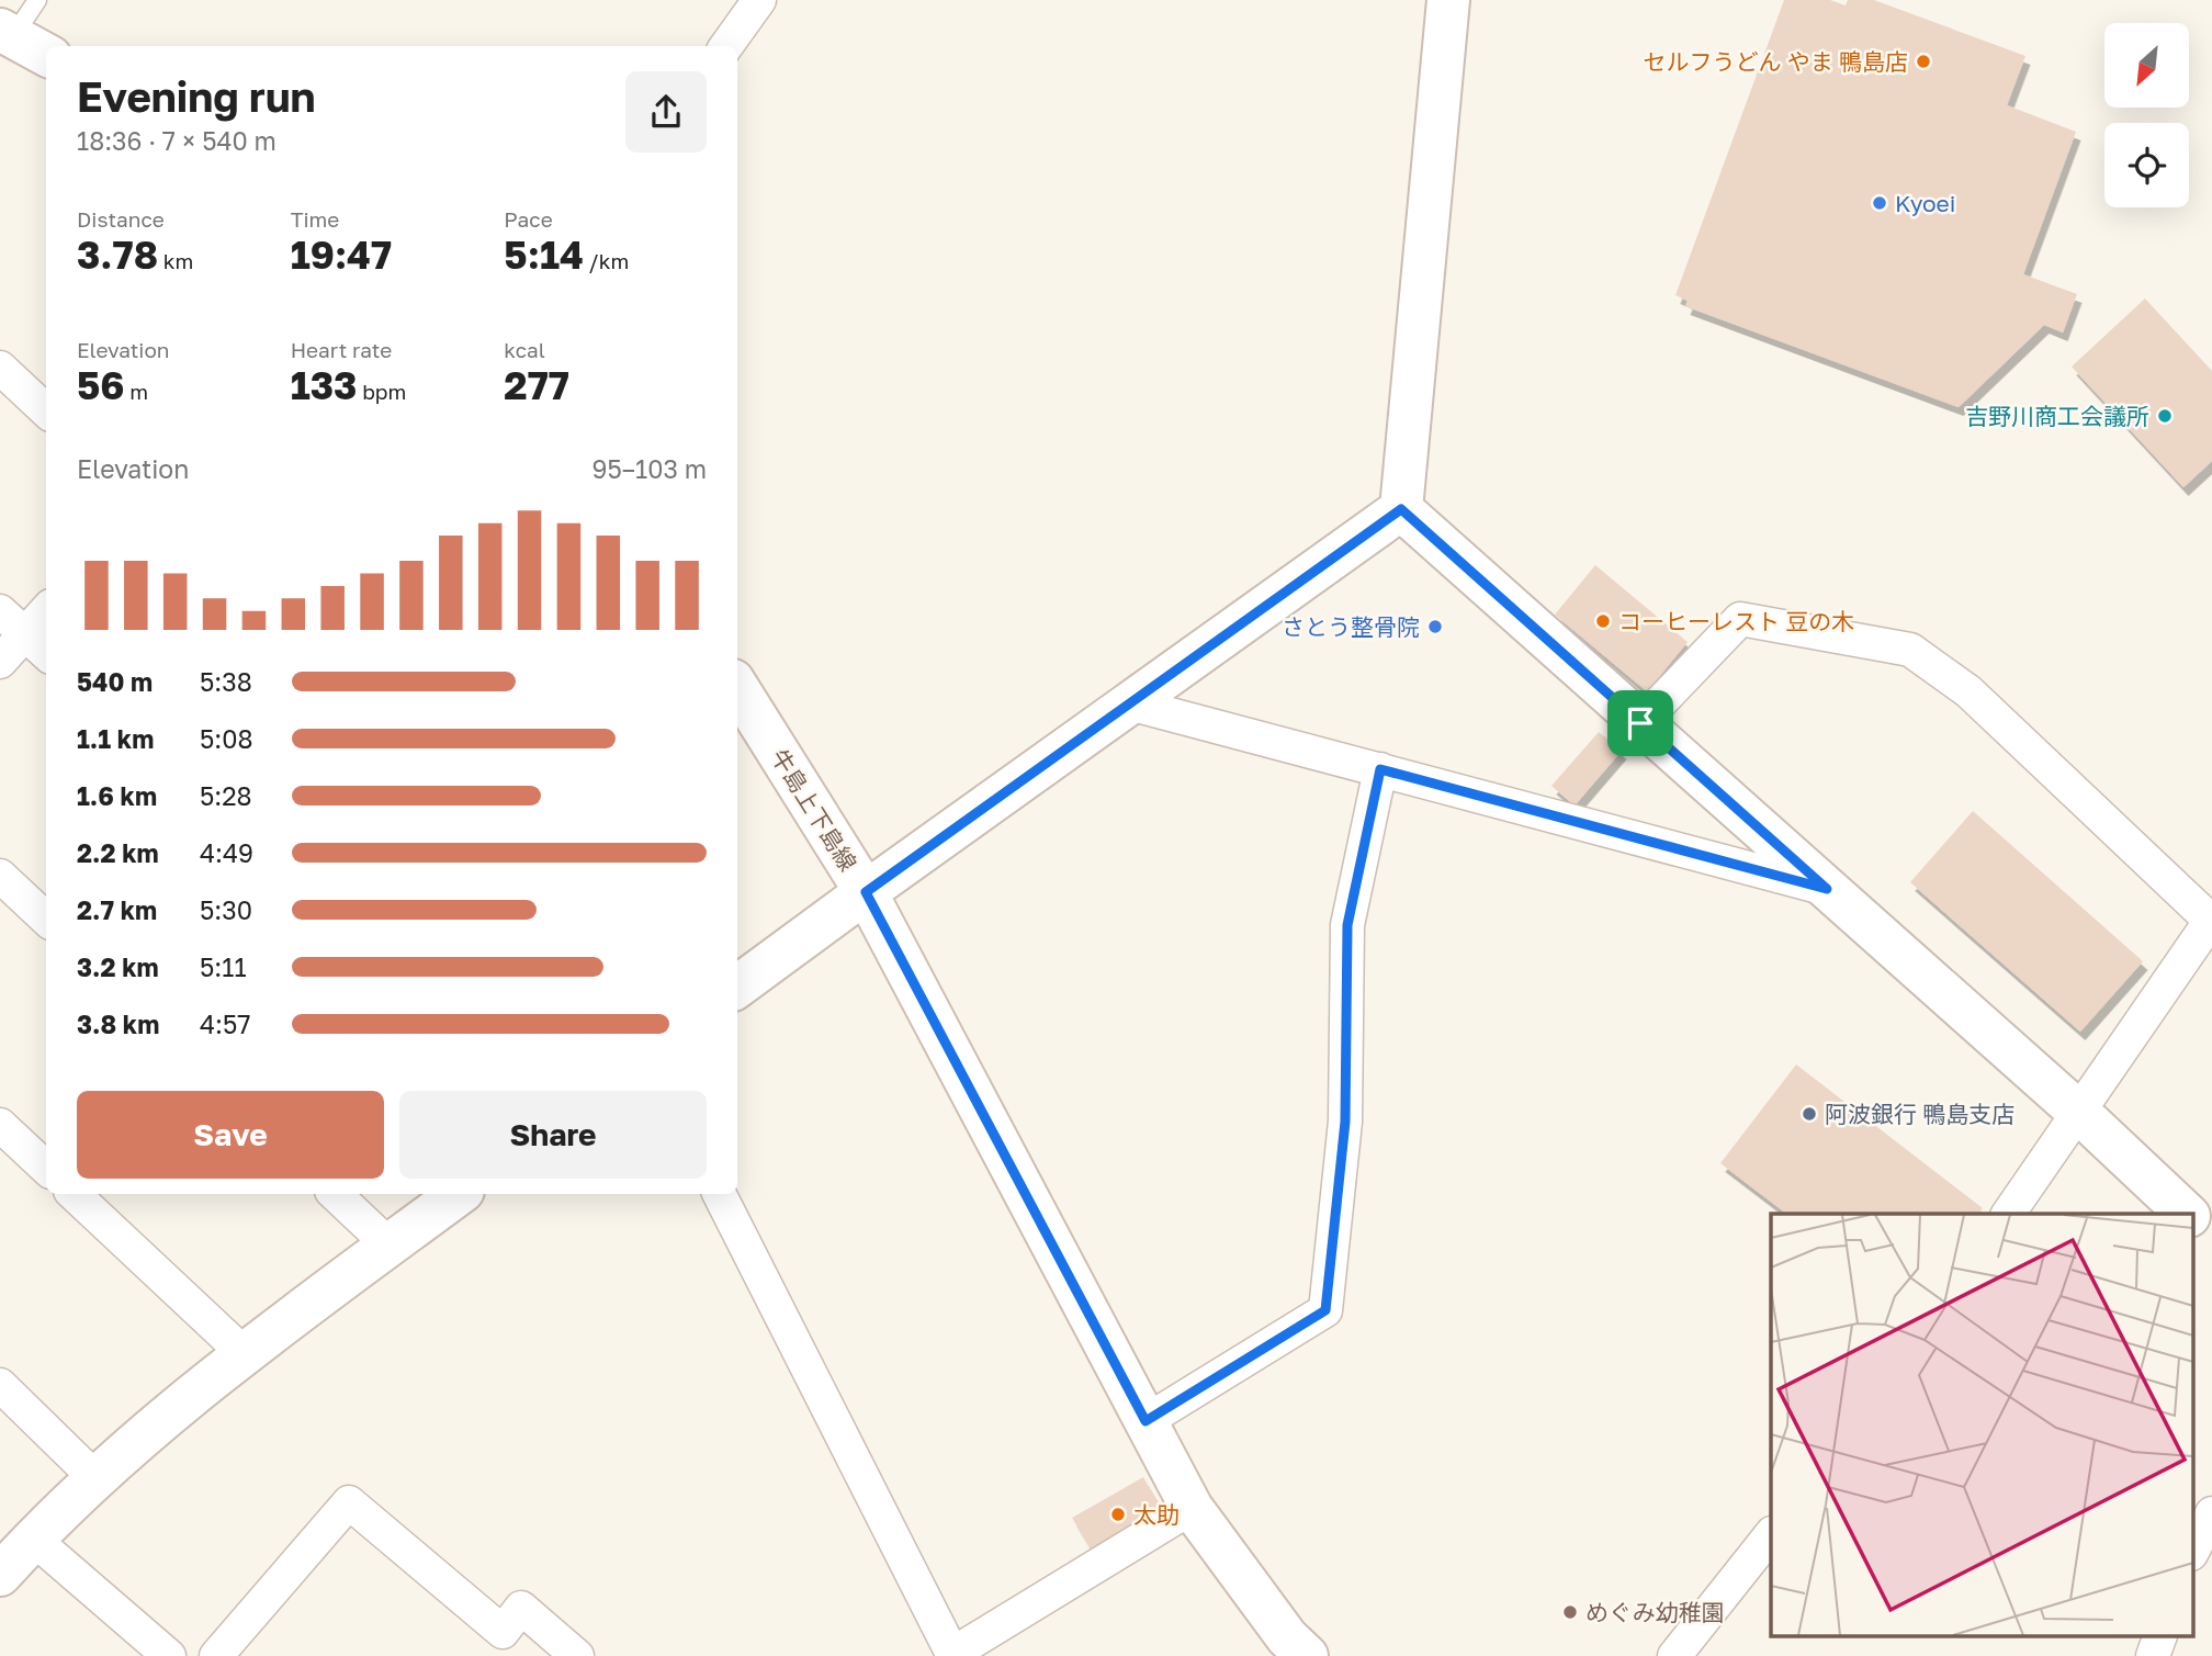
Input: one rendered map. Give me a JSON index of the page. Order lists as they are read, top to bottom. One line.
{"streets":{"street":["牛島上下島線"]},"places":["セルフうどん やま 鴨島店","Kyoei","吉野川商工会議所","コーヒーレスト 豆の木","さとう整骨院","阿波銀行 鴨島支店","太助","めぐみ幼稚園"],"north":"bottom left","page":{"heading":["Evening run","18:36 · 7 × 540 m"],"stats":[["Distance","3.78 km"],["Time","19:47"],["Pace","5:14 /km"],["Elevation","56 m"],["Heart rate","133 bpm"],["kcal","277"]],"chart":["Elevation","95–103 m"],"list":[{"name":"540 m","note":"5:38"},{"name":"1.1 km","note":"5:08"},{"name":"1.6 km","note":"5:28"},{"name":"2.2 km","note":"4:49"},{"name":"2.7 km","note":"5:30"},{"name":"3.2 km","note":"5:11"},{"name":"3.8 km","note":"4:57"}],"buttons":["Save","Share"]}}
